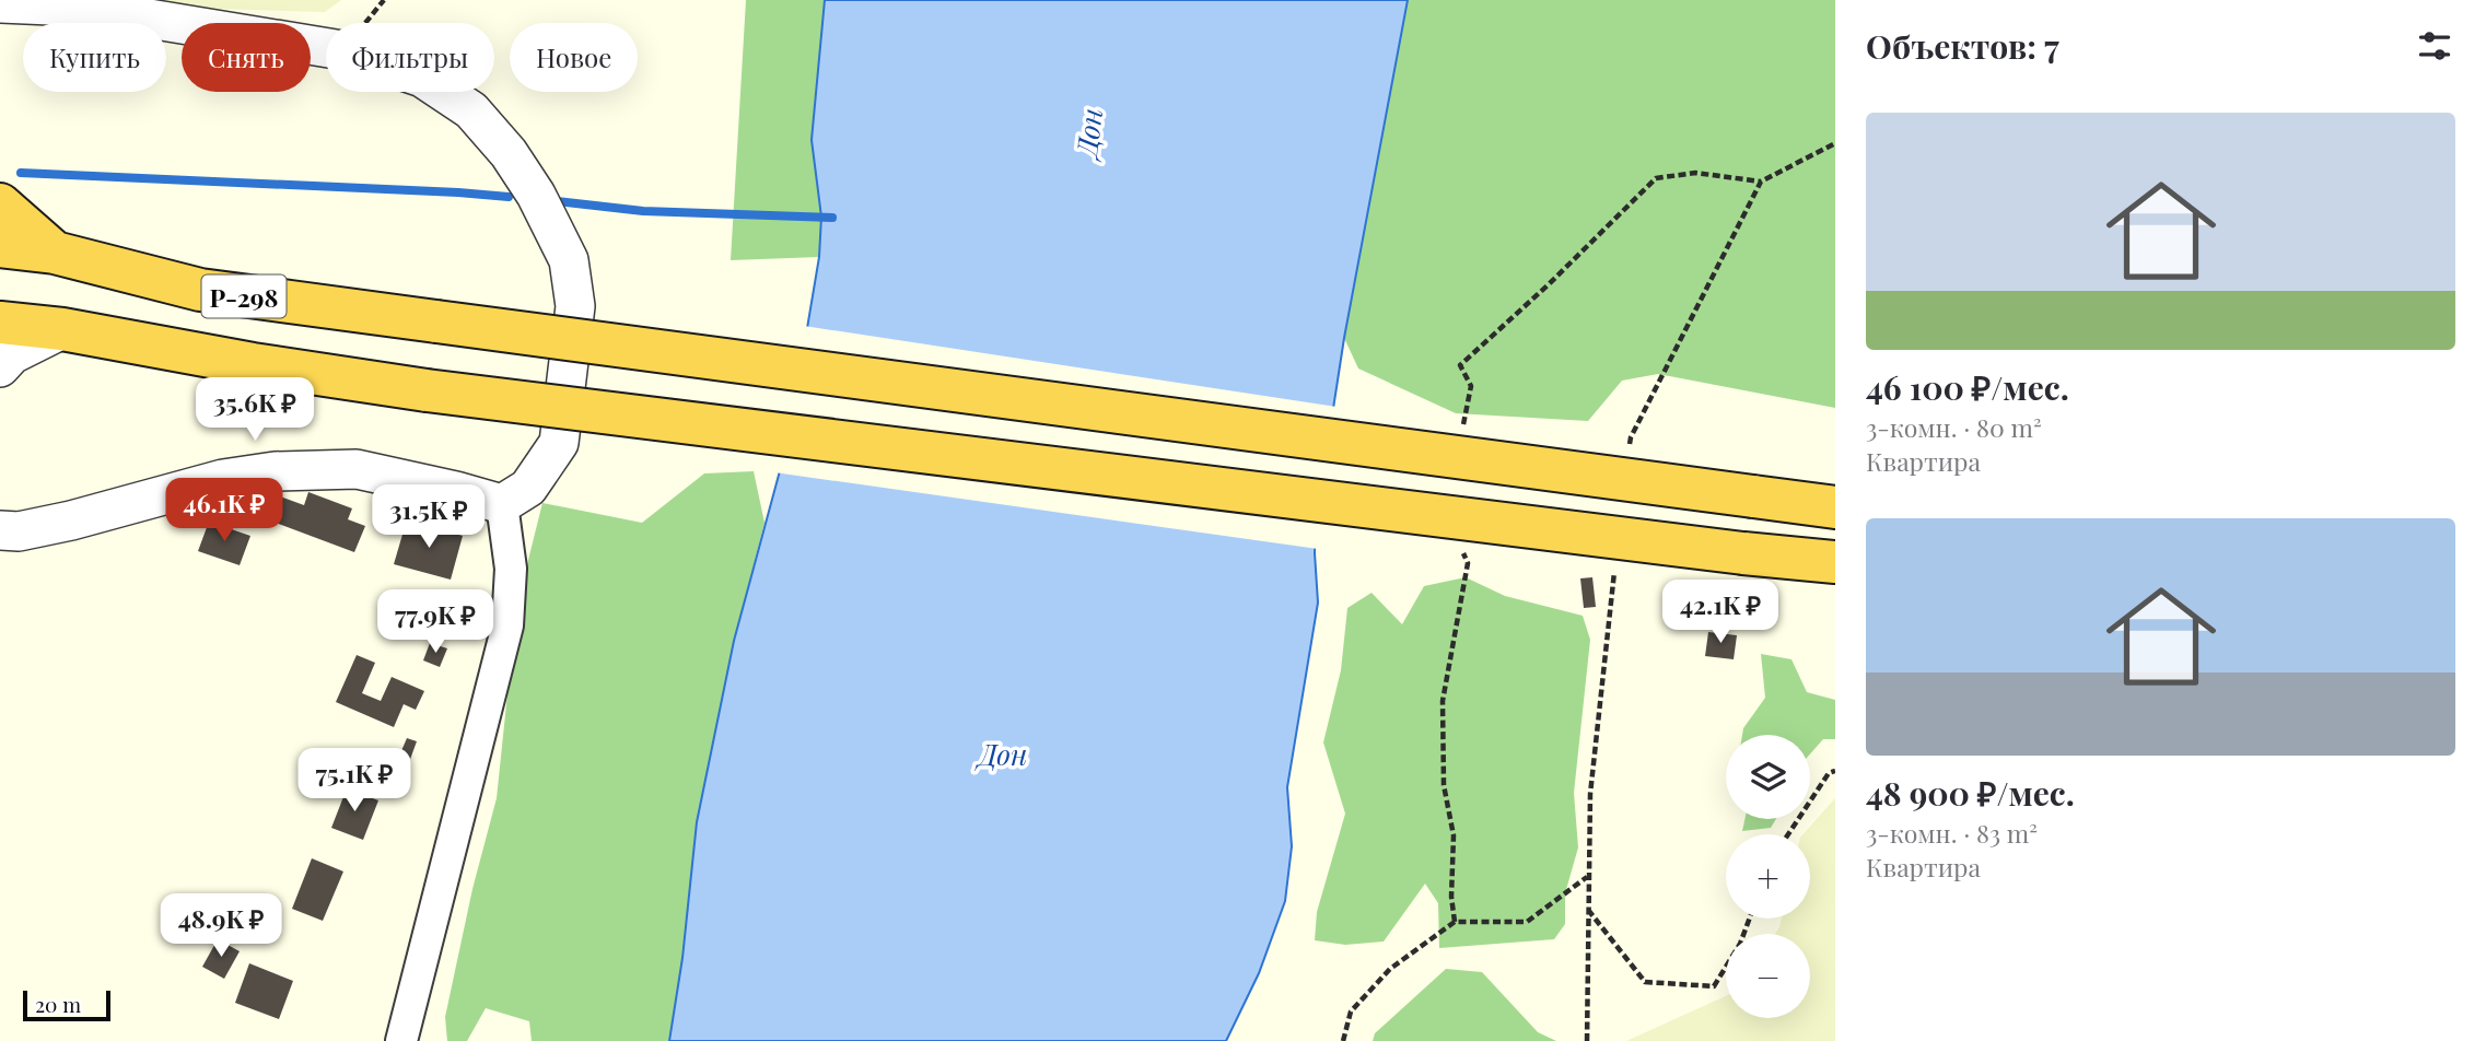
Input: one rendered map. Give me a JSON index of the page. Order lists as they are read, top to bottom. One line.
{"streets":{"highway":["Р-298"]},"water":["Дон"],"scale_bar":"20 m","page":{"heading":"Объектов: 7","chip":["Купить","Снять","Фильтры","Новое"],"list":[{"name":"46 100 ₽/мес.","note":"3-комн. · 80 m² · Квартира"},{"name":"48 900 ₽/мес.","note":"3-комн. · 83 m² · Квартира"}],"price":["35.6K ₽","46.1K ₽","31.5K ₽","42.1K ₽","77.9K ₽","75.1K ₽","48.9K ₽"],"map_buttons":["+","−"],"scale":"20 m"}}
